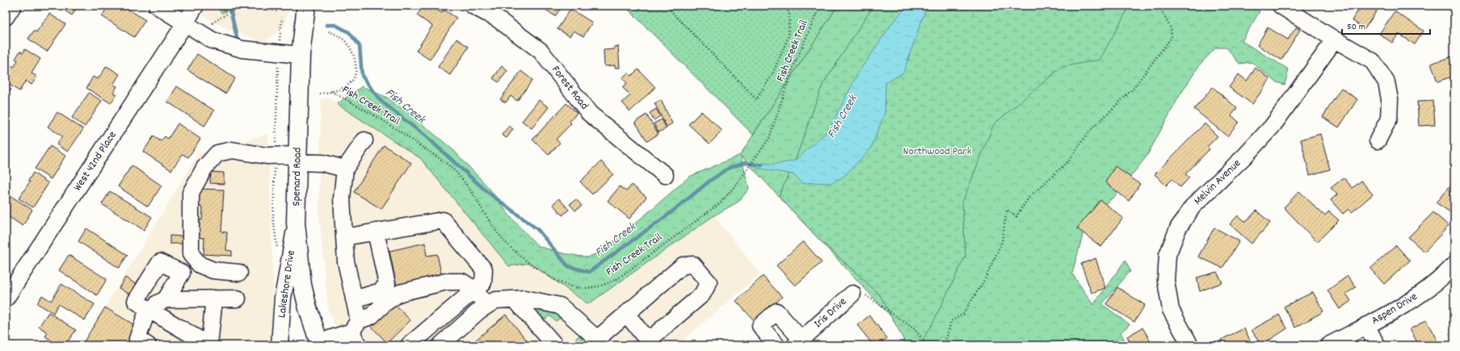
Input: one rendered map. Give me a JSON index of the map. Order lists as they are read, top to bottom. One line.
{"streets":{"main road":["Spenard Road"],"street":["Forest Road","West 42nd Place","Melvin Avenue","Lakeshore Drive","Aspen Drive","Iris Drive"],"path":["Fish Creek Trail"]},"crossings":[["Spenard Road","Lakeshore Drive"]],"water":["Fish Creek"],"parks":["Northwood Park"],"scale_bar":"50 m"}
